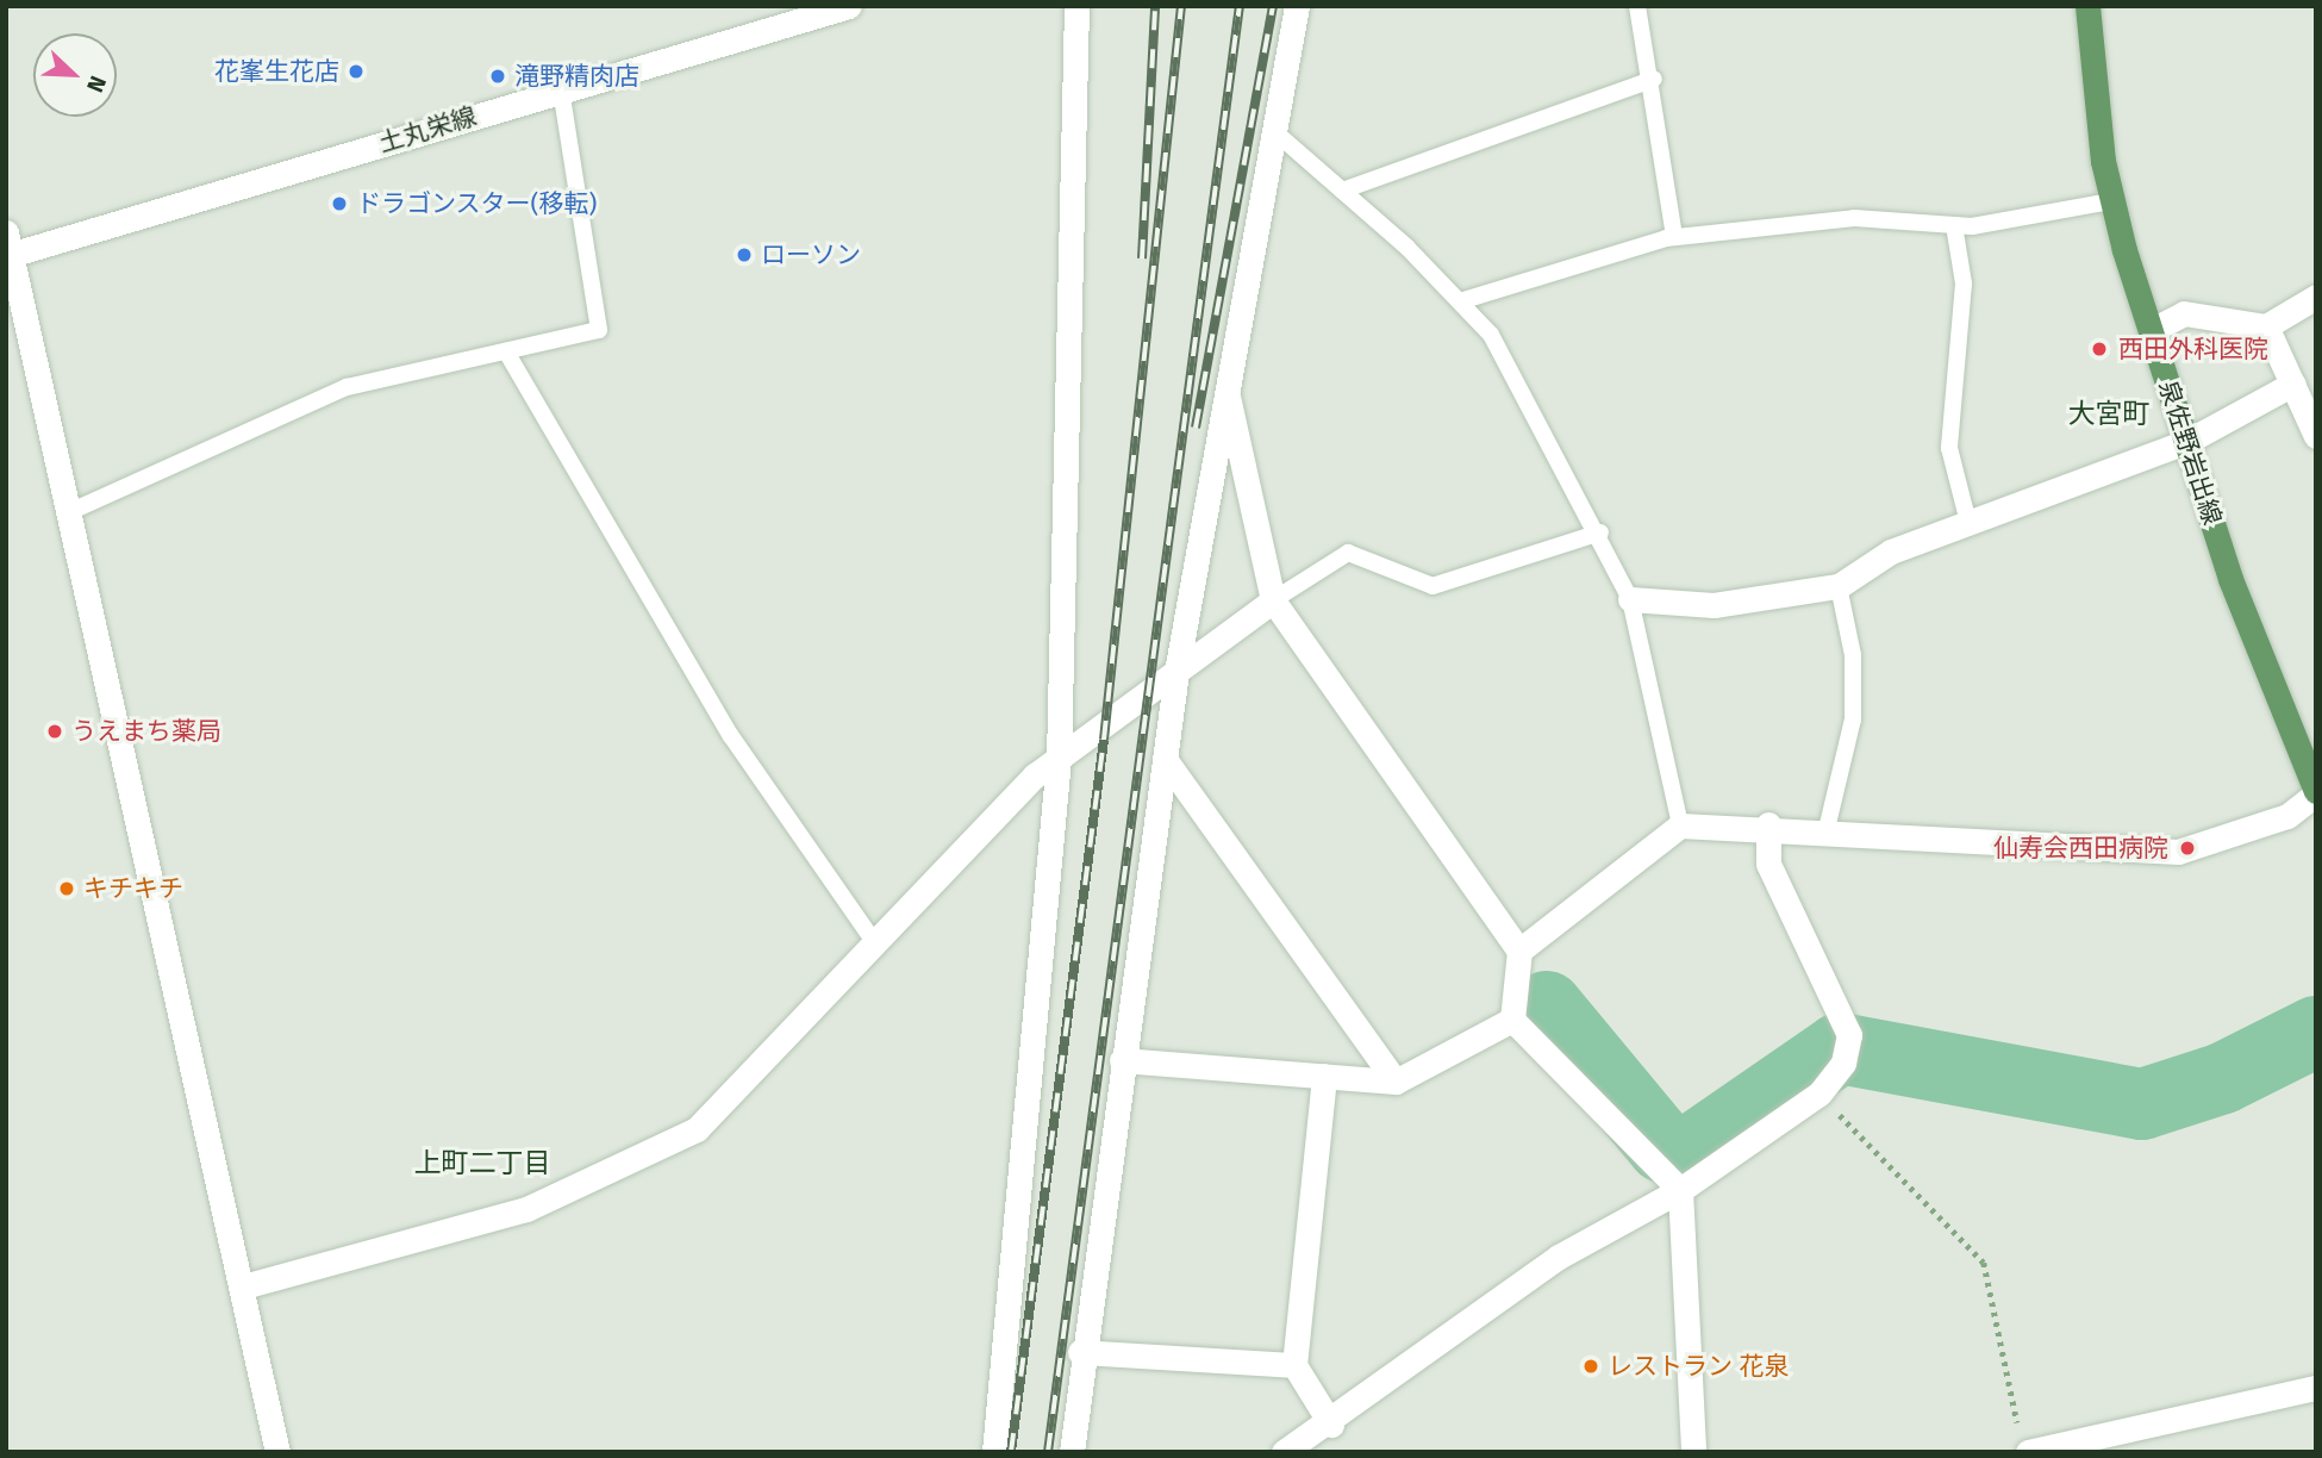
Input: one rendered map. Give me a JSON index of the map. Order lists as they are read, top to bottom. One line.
{"streets":{"main road":["泉佐野岩出線"],"street":["土丸栄線"]},"districts":["大宮町","上町二丁目"],"places":["花峯生花店","滝野精肉店","ドラゴンスター(移転)","ローソン","西田外科医院","うえまち薬局","仙寿会西田病院","キチキチ","レストラン 花泉"],"north":"bottom right"}
